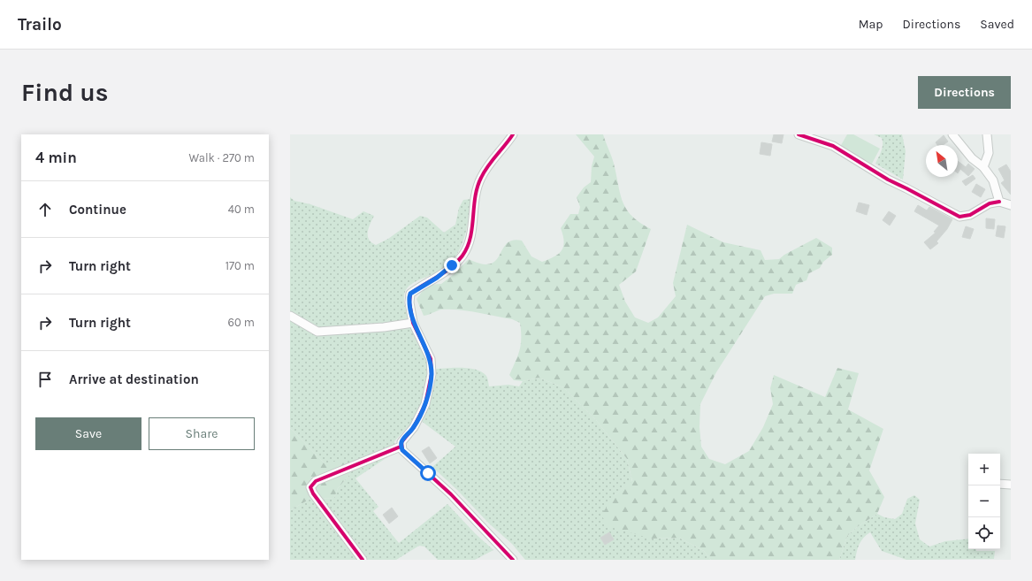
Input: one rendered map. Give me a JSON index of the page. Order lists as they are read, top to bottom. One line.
{"north":"top left","page":{"header":"Trailo","nav":["Map","Directions","Saved"],"buttons":["Directions",["Save","Share"]],"title":"Find us","heading":["4 min","Walk · 270 m"],"list":[["Continue","40 m"],["Turn right","170 m"],["Turn right","60 m"],"Arrive at destination"],"map_buttons":["+","−"]}}
